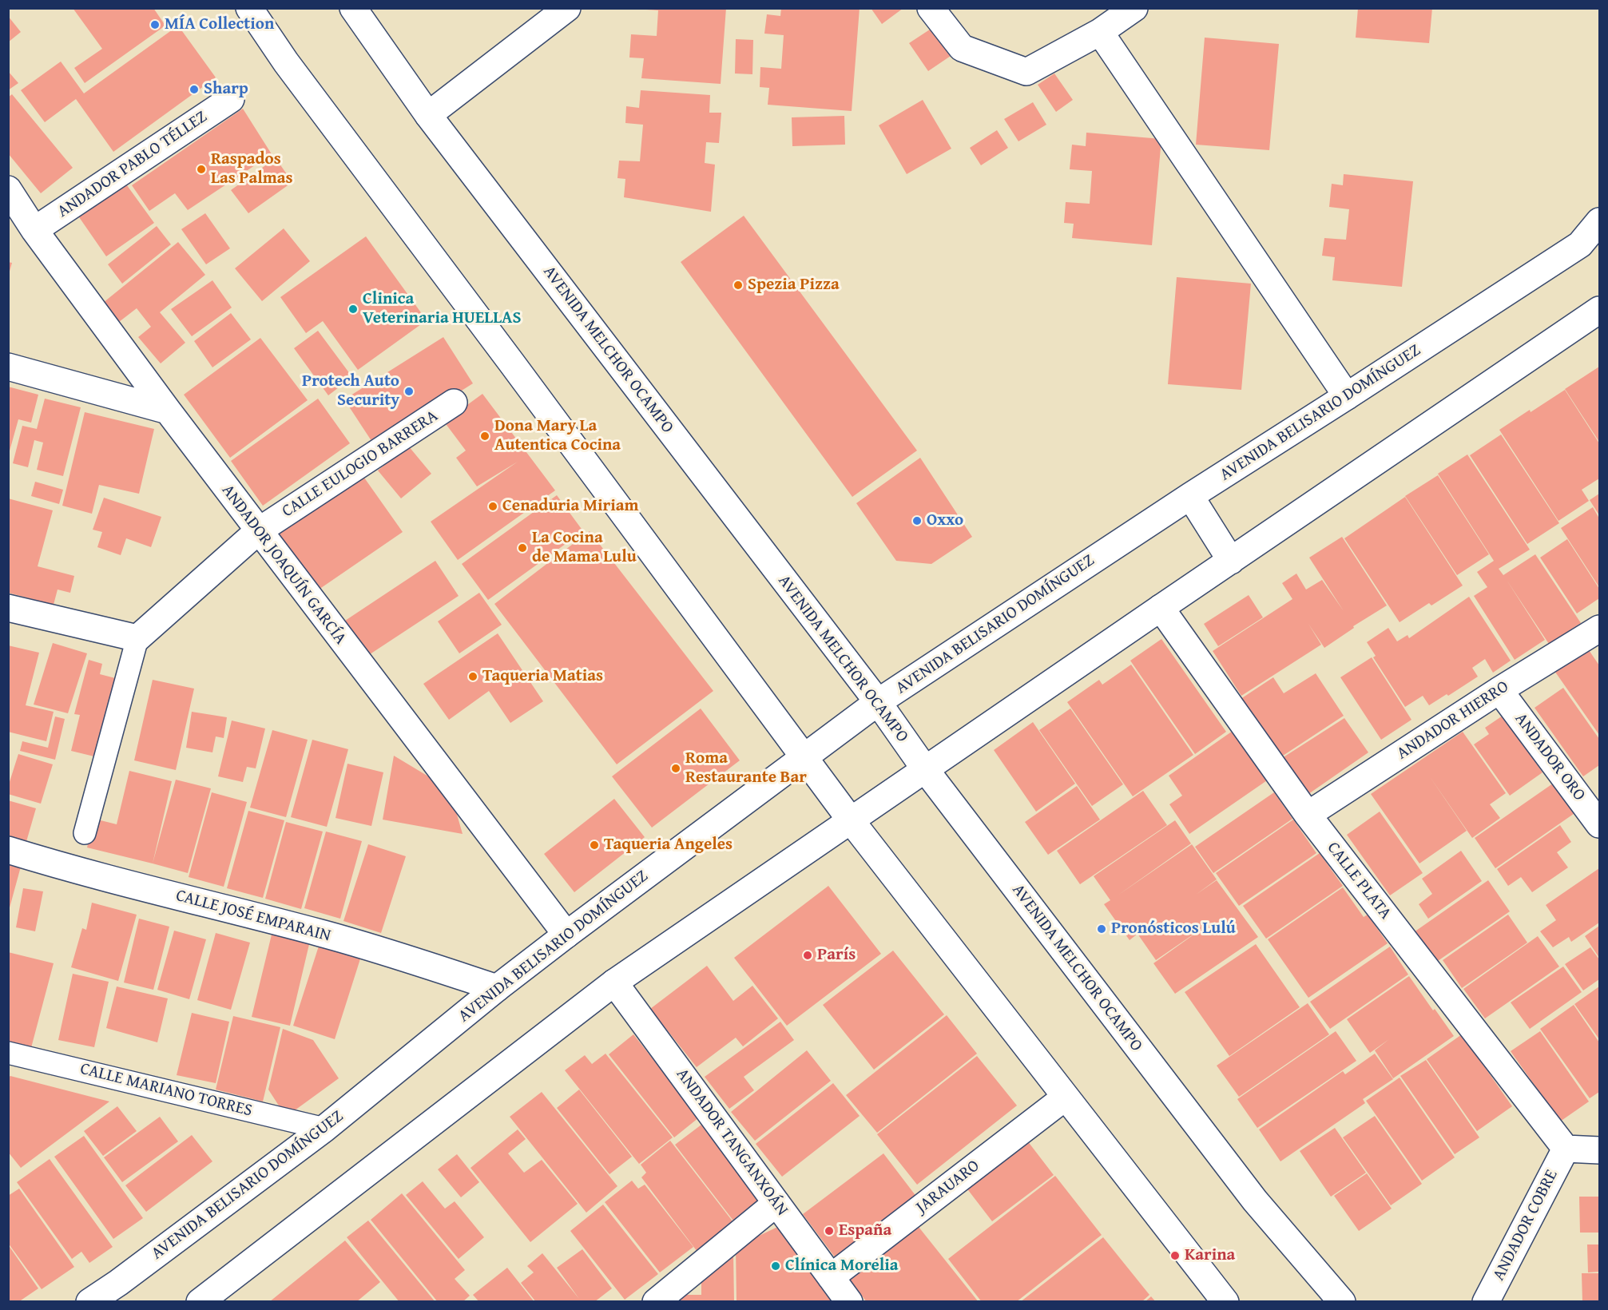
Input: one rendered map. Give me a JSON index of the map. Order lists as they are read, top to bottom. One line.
{"streets":{"street":["ANDADOR PABLO TÉLLEZ","AVENIDA MELCHOR OCAMPO","AVENIDA BELISARIO DOMÍNGUEZ","CALLE EULOGIO BARRERA","ANDADOR JOAQUÍN GARCÍA","ANDADOR HIERRO","ANDADOR ORO","CALLE PLATA","CALLE JOSÉ EMPARAIN","ANDADOR TANGANXOÁN","JARAUARO","ANDADOR COBRE"],"lane":["CALLE MARIANO TORRES"]},"crossings":[["ANDADOR PABLO TÉLLEZ","ANDADOR JOAQUÍN GARCÍA"],["AVENIDA MELCHOR OCAMPO","AVENIDA BELISARIO DOMÍNGUEZ"],["AVENIDA BELISARIO DOMÍNGUEZ","ANDADOR JOAQUÍN GARCÍA"],["AVENIDA BELISARIO DOMÍNGUEZ","CALLE JOSÉ EMPARAIN"],["AVENIDA BELISARIO DOMÍNGUEZ","CALLE MARIANO TORRES"],["CALLE EULOGIO BARRERA","ANDADOR JOAQUÍN GARCÍA"],["ANDADOR HIERRO","ANDADOR ORO"],["ANDADOR HIERRO","CALLE PLATA"],["CALLE PLATA","ANDADOR COBRE"],["ANDADOR TANGANXOÁN","JARAUARO"]],"places":["MÍA Collection","Sharp","Raspados Las Palmas","Spezia Pizza","Clinica Veterinaria HUELLAS","Protech Auto Security","Dona Mary La Autentica Cocina","Cenaduria Miriam","Oxxo","La Cocina de Mama Lulu","Taqueria Matias","Roma Restaurante Bar","Taqueria Angeles","Pronósticos Lulú","París","España","Karina","Clínica Morelia"]}
